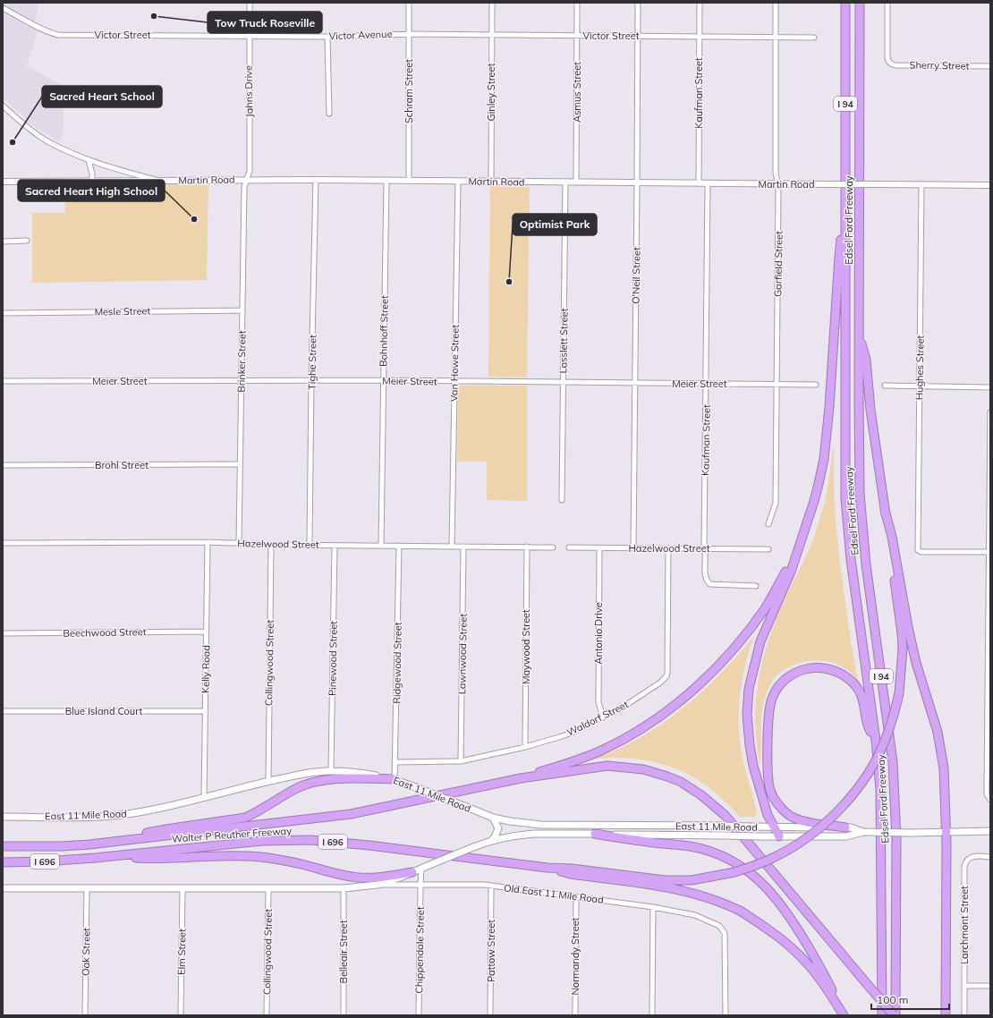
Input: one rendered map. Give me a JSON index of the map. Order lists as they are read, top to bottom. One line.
{"streets":{"highway":["I 94","Edsel Ford Freeway","Walter P Reuther Freeway","I 696"],"main road":["East 11 Mile Road"],"street":["Victor Street","Victor Avenue","Sherry Street","Jahns Drive","Schram Street","Ginley Street","Asmus Street","Kaufman Street","Martin Road","Garfield Street","O'Neil Street","Mesle Street","Bohnhoff Street","Lasslett Street","Brinker Street","Tighe Street","Van Howe Street","Hughes Street","Meier Street","Brohl Street","Hazelwood Street","Beechwood Street","Antonio Drive","Maywood Street","Lawnwood Street","Pinewood Street","Collingwood Street","Ridgewood Street","Kelly Road","Blue Island Court","Waldorf Street","Old East 11 Mile Road","Larchmont Street","Chippendale Street","Pattow Street","Oak Street","Elm Street","Belleair Street","Normandy Street"]},"crossings":[["Victor Street","Victor Avenue"],["Victor Street","Jahns Drive"],["Victor Street","Schram Street"],["Victor Street","Ginley Street"],["Victor Street","Asmus Street"],["Victor Street","Kaufman Street"],["Victor Street","Garfield Street"],["Victor Street","O'Neil Street"],["Victor Avenue","Jahns Drive"],["Victor Avenue","Schram Street"],["Jahns Drive","Martin Road"],["Jahns Drive","Brinker Street"],["Schram Street","Martin Road"],["Ginley Street","Martin Road"],["Asmus Street","Martin Road"],["Kaufman Street","Martin Road"],["Kaufman Street","Meier Street"],["Kaufman Street","Hazelwood Street"],["Martin Road","Garfield Street"],["Martin Road","O'Neil Street"],["Martin Road","Bohnhoff Street"],["Martin Road","Lasslett Street"],["Martin Road","Brinker Street"],["Martin Road","Tighe Street"],["Martin Road","Van Howe Street"],["Martin Road","Hughes Street"],["Garfield Street","Meier Street"],["O'Neil Street","Meier Street"],["O'Neil Street","Hazelwood Street"],["Mesle Street","Brinker Street"],["Bohnhoff Street","Meier Street"],["Bohnhoff Street","Hazelwood Street"],["Lasslett Street","Meier Street"],["Brinker Street","Meier Street"],["Brinker Street","Brohl Street"],["Brinker Street","Hazelwood Street"],["Tighe Street","Meier Street"],["Tighe Street","Hazelwood Street"],["Van Howe Street","Meier Street"],["Van Howe Street","Hazelwood Street"],["Hazelwood Street","Antonio Drive"],["Hazelwood Street","Maywood Street"],["Hazelwood Street","Lawnwood Street"],["Hazelwood Street","Pinewood Street"],["Hazelwood Street","Collingwood Street"],["Hazelwood Street","Ridgewood Street"],["Hazelwood Street","Kelly Road"],["Hazelwood Street","Waldorf Street"],["Beechwood Street","Kelly Road"],["Antonio Drive","Waldorf Street"],["Maywood Street","Waldorf Street"],["Lawnwood Street","Waldorf Street"],["Pinewood Street","East 11 Mile Road"],["Collingwood Street","East 11 Mile Road"],["Ridgewood Street","Waldorf Street"],["Ridgewood Street","East 11 Mile Road"],["Kelly Road","Blue Island Court"],["Kelly Road","East 11 Mile Road"],["East 11 Mile Road","Old East 11 Mile Road"],["East 11 Mile Road","Chippendale Street"],["East 11 Mile Road","Oak Street"],["East 11 Mile Road","Elm Street"],["East 11 Mile Road","Belleair Street"],["Old East 11 Mile Road","Chippendale Street"],["Old East 11 Mile Road","Pattow Street"],["Old East 11 Mile Road","Normandy Street"]],"places":["Tow Truck Roseville","Sacred Heart School","Sacred Heart High School","Optimist Park"],"scale_bar":"100 m"}
